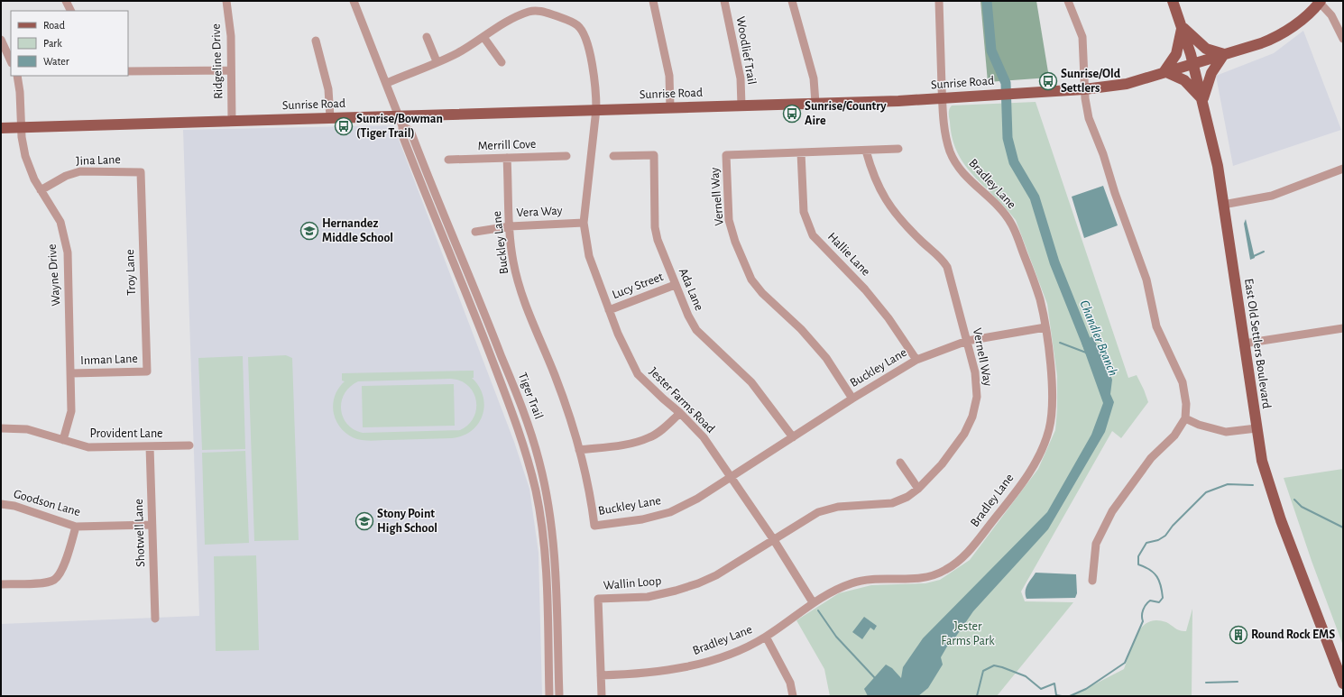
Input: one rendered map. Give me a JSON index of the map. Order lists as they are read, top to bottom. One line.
{"streets":{"main road":["Sunrise Road","East Old Settlers Boulevard"],"street":["Woodlief Trail","Ridgeline Drive","Merrill Cove","Jina Lane","Bradley Lane","Vernell Way","Vera Way","Buckley Lane","Hallie Lane","Troy Lane","Wayne Drive","Lucy Street","Ada Lane","Inman Lane","Tiger Trail","Jester Farms Road","Provident Lane","Goodson Lane","Shotwell Lane","Wallin Loop"]},"crossings":[["Woodlief Trail","Sunrise Road"],["Ridgeline Drive","Sunrise Road"],["Sunrise Road","Bradley Lane"],["Sunrise Road","Wayne Drive"],["Sunrise Road","East Old Settlers Boulevard"],["Sunrise Road","Tiger Trail"],["Sunrise Road","Jester Farms Road"],["Merrill Cove","Buckley Lane"],["Jina Lane","Troy Lane"],["Jina Lane","Wayne Drive"],["Bradley Lane","Buckley Lane"],["Bradley Lane","Jester Farms Road"],["Bradley Lane","Wallin Loop"],["Vernell Way","Buckley Lane"],["Vernell Way","Hallie Lane"],["Vernell Way","Jester Farms Road"],["Vernell Way","Wallin Loop"],["Vera Way","Buckley Lane"],["Vera Way","Jester Farms Road"],["Buckley Lane","Hallie Lane"],["Buckley Lane","Ada Lane"],["Buckley Lane","Jester Farms Road"],["Troy Lane","Inman Lane"],["Wayne Drive","Inman Lane"],["Wayne Drive","Provident Lane"],["Lucy Street","Ada Lane"],["Lucy Street","Jester Farms Road"],["Jester Farms Road","Wallin Loop"],["Provident Lane","Shotwell Lane"],["Goodson Lane","Shotwell Lane"]],"water":["Chandler Branch"],"parks":["Jester Farms Park"],"places":{"bus stop":["Sunrise/Old Settlers","Sunrise/Country Aire","Sunrise/Bowman (Tiger Trail)"],"school or university":["Hernandez Middle School","Stony Point High School"],"building":["Round Rock EMS"]},"legend":["Road","Park","Water"]}
